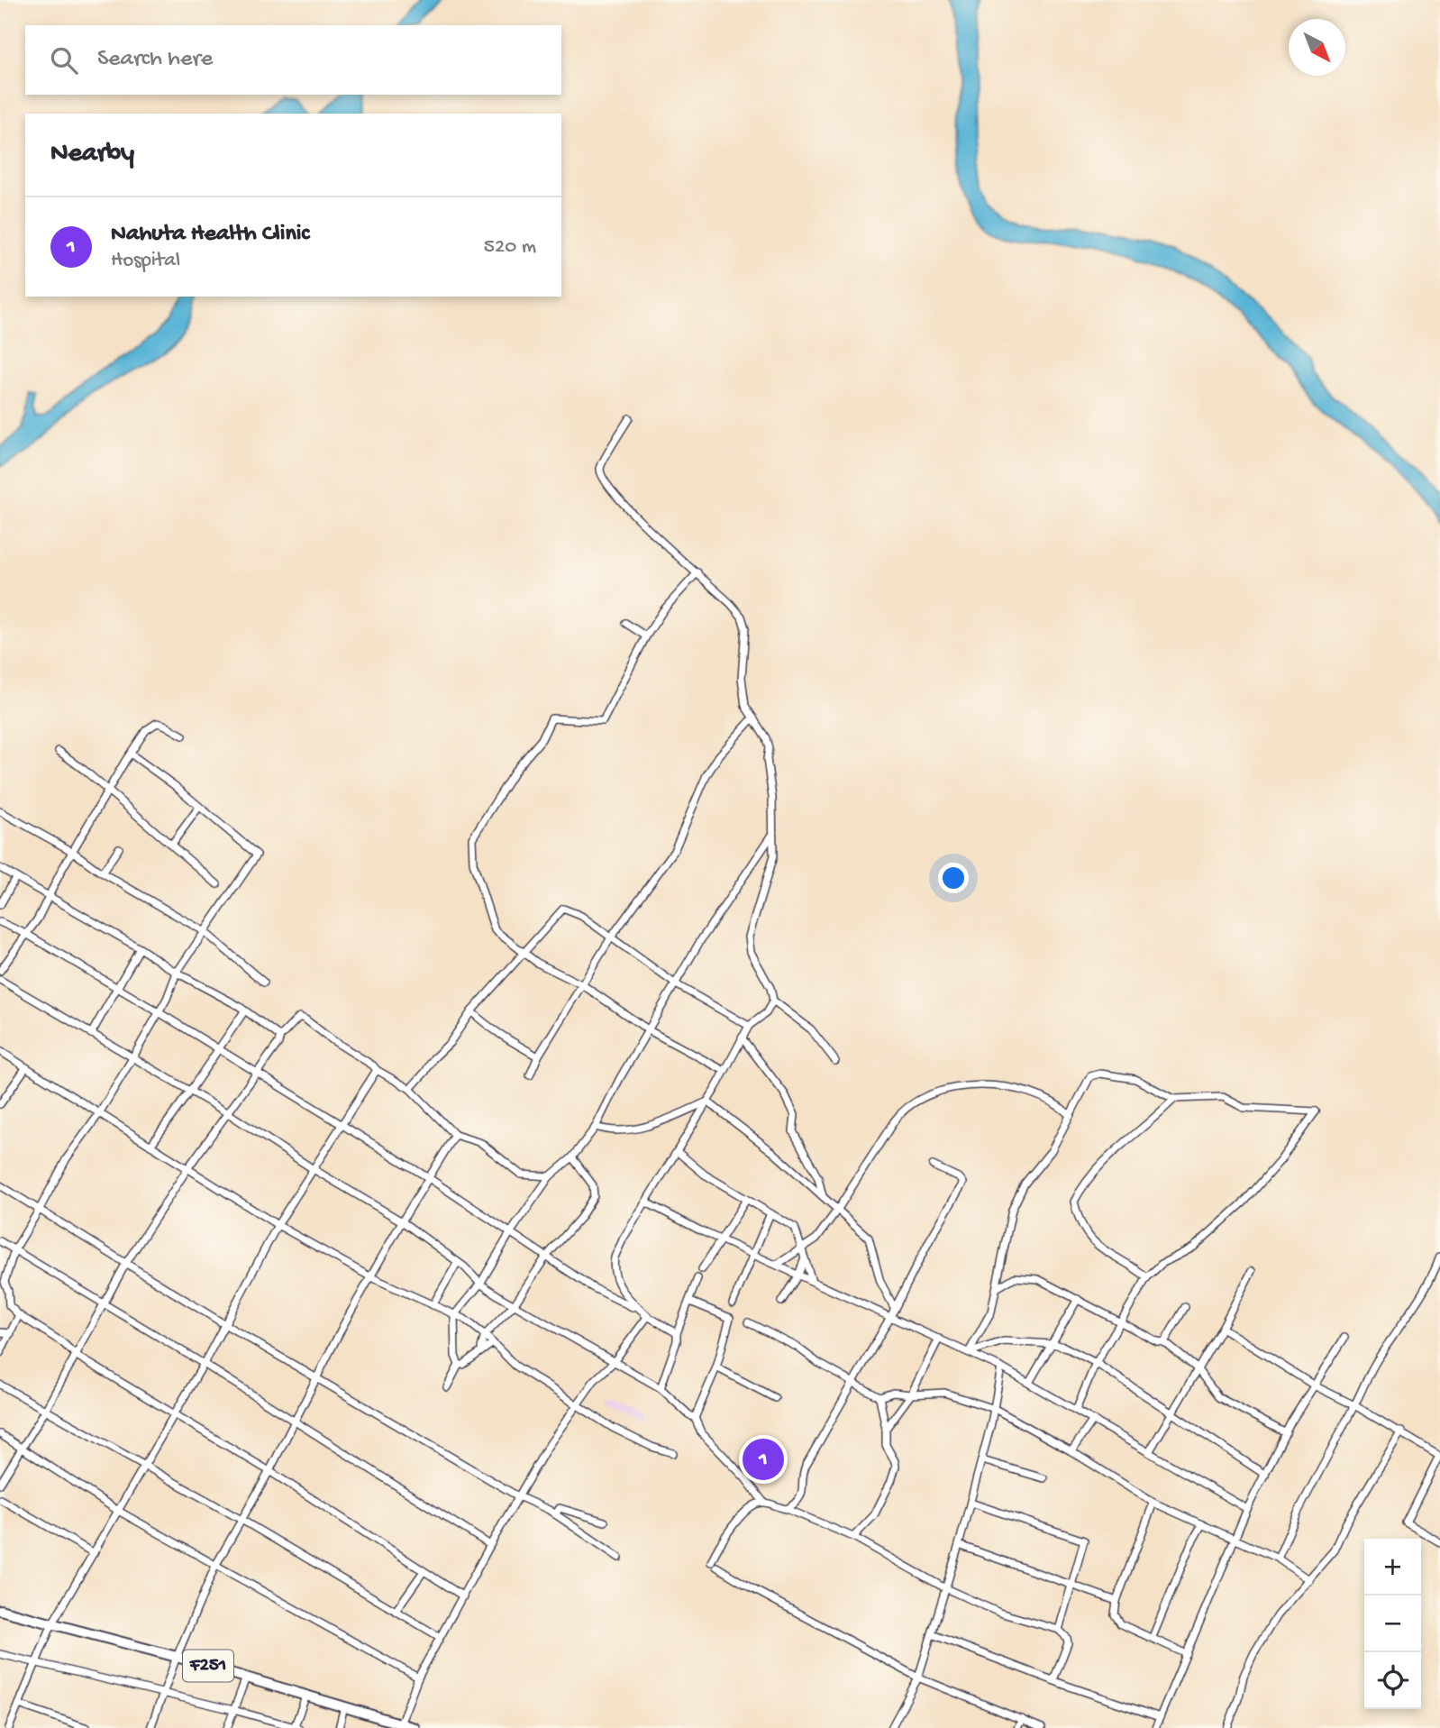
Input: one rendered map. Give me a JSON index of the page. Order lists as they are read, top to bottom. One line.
{"streets":{"main road":["F251"]},"north":"bottom right","page":{"search":"Search here","heading":"Nearby","list":[{"mark":"1","name":"Nahuta Health Clinic","note":"Hospital","value":"520 m"}],"pins":"1","map_buttons":["+","−"]}}
